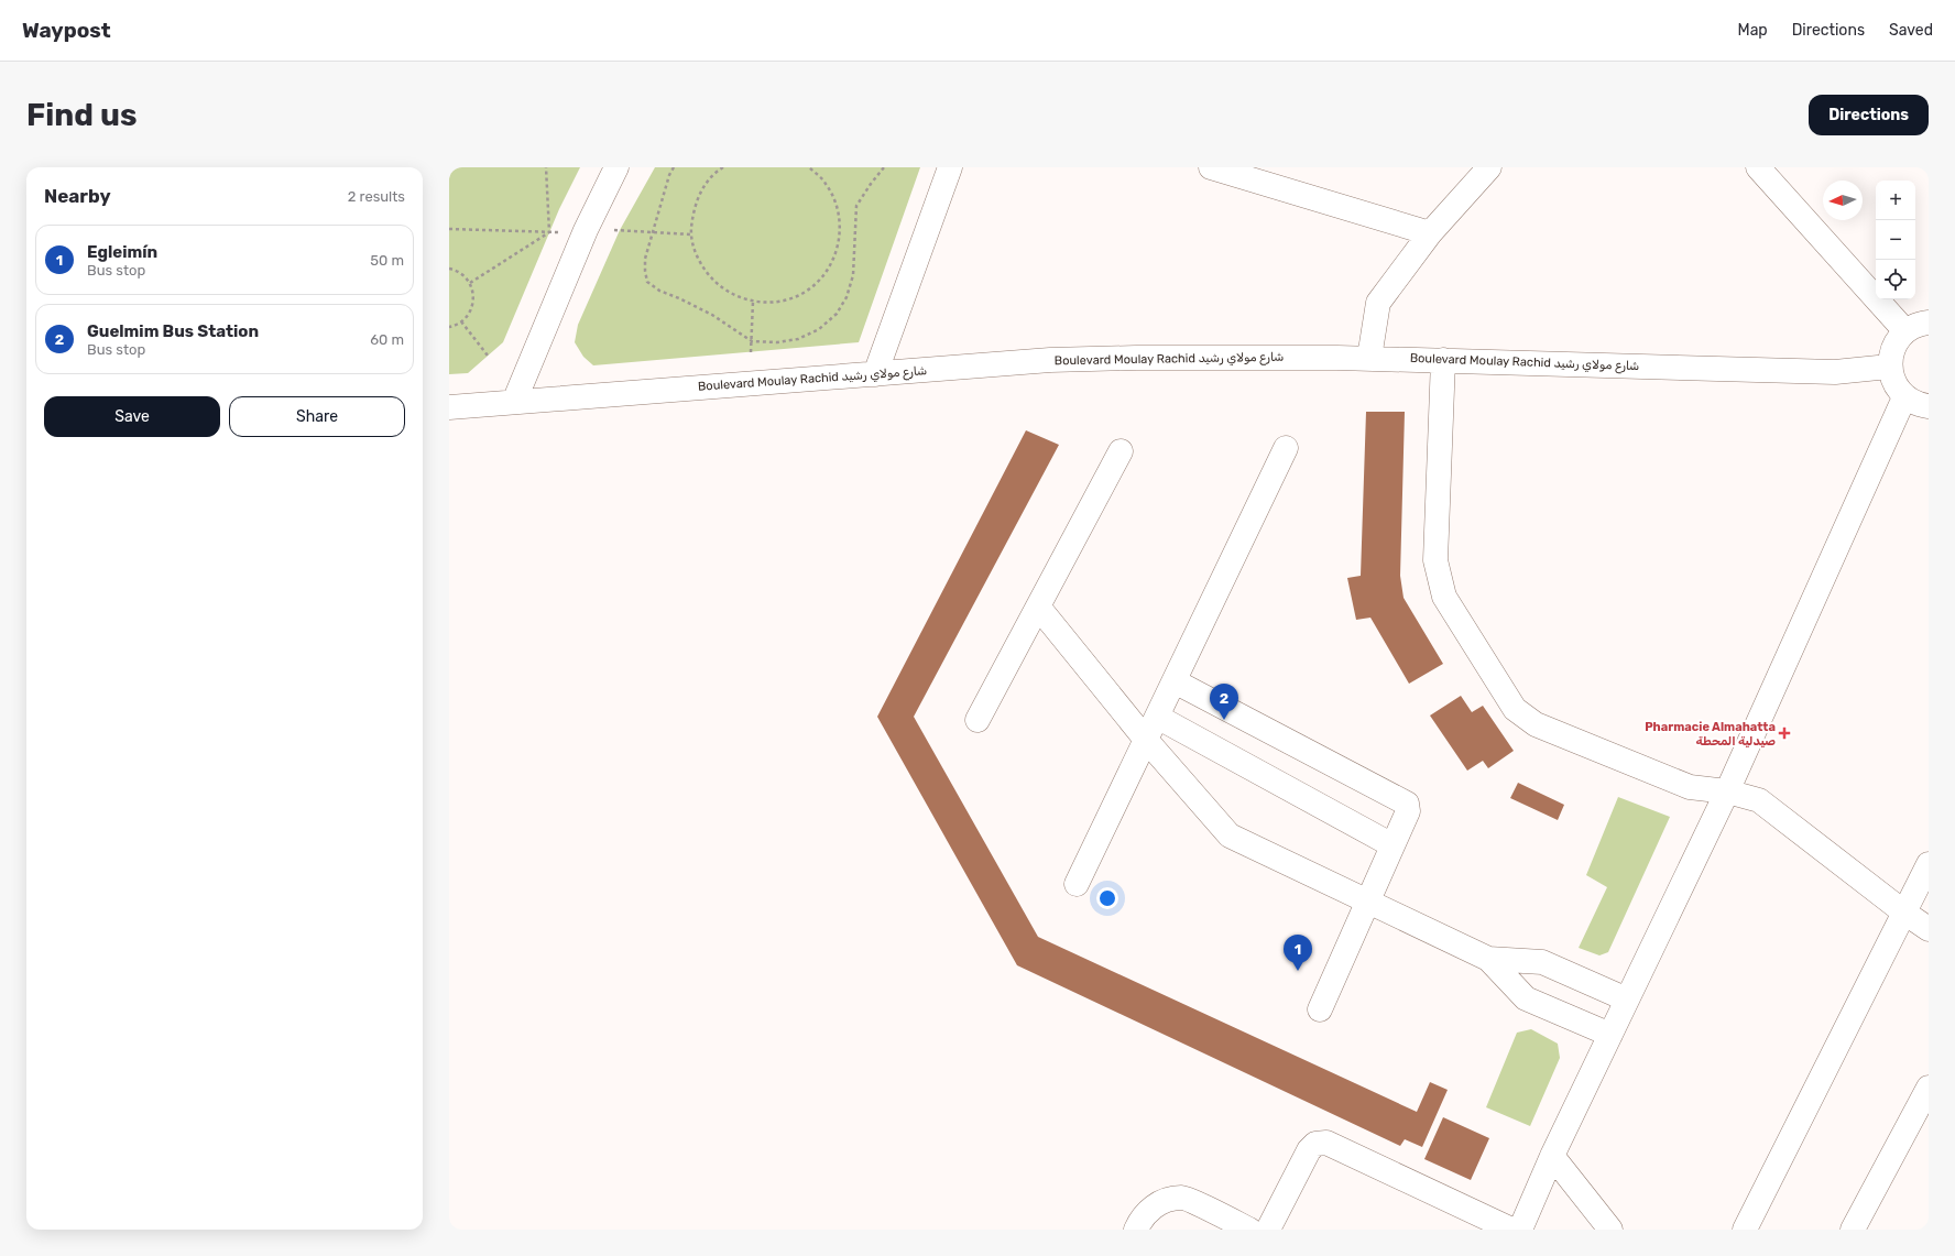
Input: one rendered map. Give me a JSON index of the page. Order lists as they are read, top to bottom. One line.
{"streets":{"street":["Boulevard Moulay Rachid شارع مولاي رشيد"]},"places":{"health":["Pharmacie Almahatta صيدلية المحطة"]},"north":"left","page":{"header":"Waypost","nav":["Map","Directions","Saved"],"buttons":["Directions",["Save","Share"]],"title":"Find us","heading":["Nearby","2 results"],"map_buttons":["+","−"],"list":[{"mark":"1","name":"Egleimín","note":"Bus stop","value":"50 m"},{"mark":"2","name":"Guelmim Bus Station","note":"Bus stop","value":"60 m"}],"pins":["2","1"]}}
